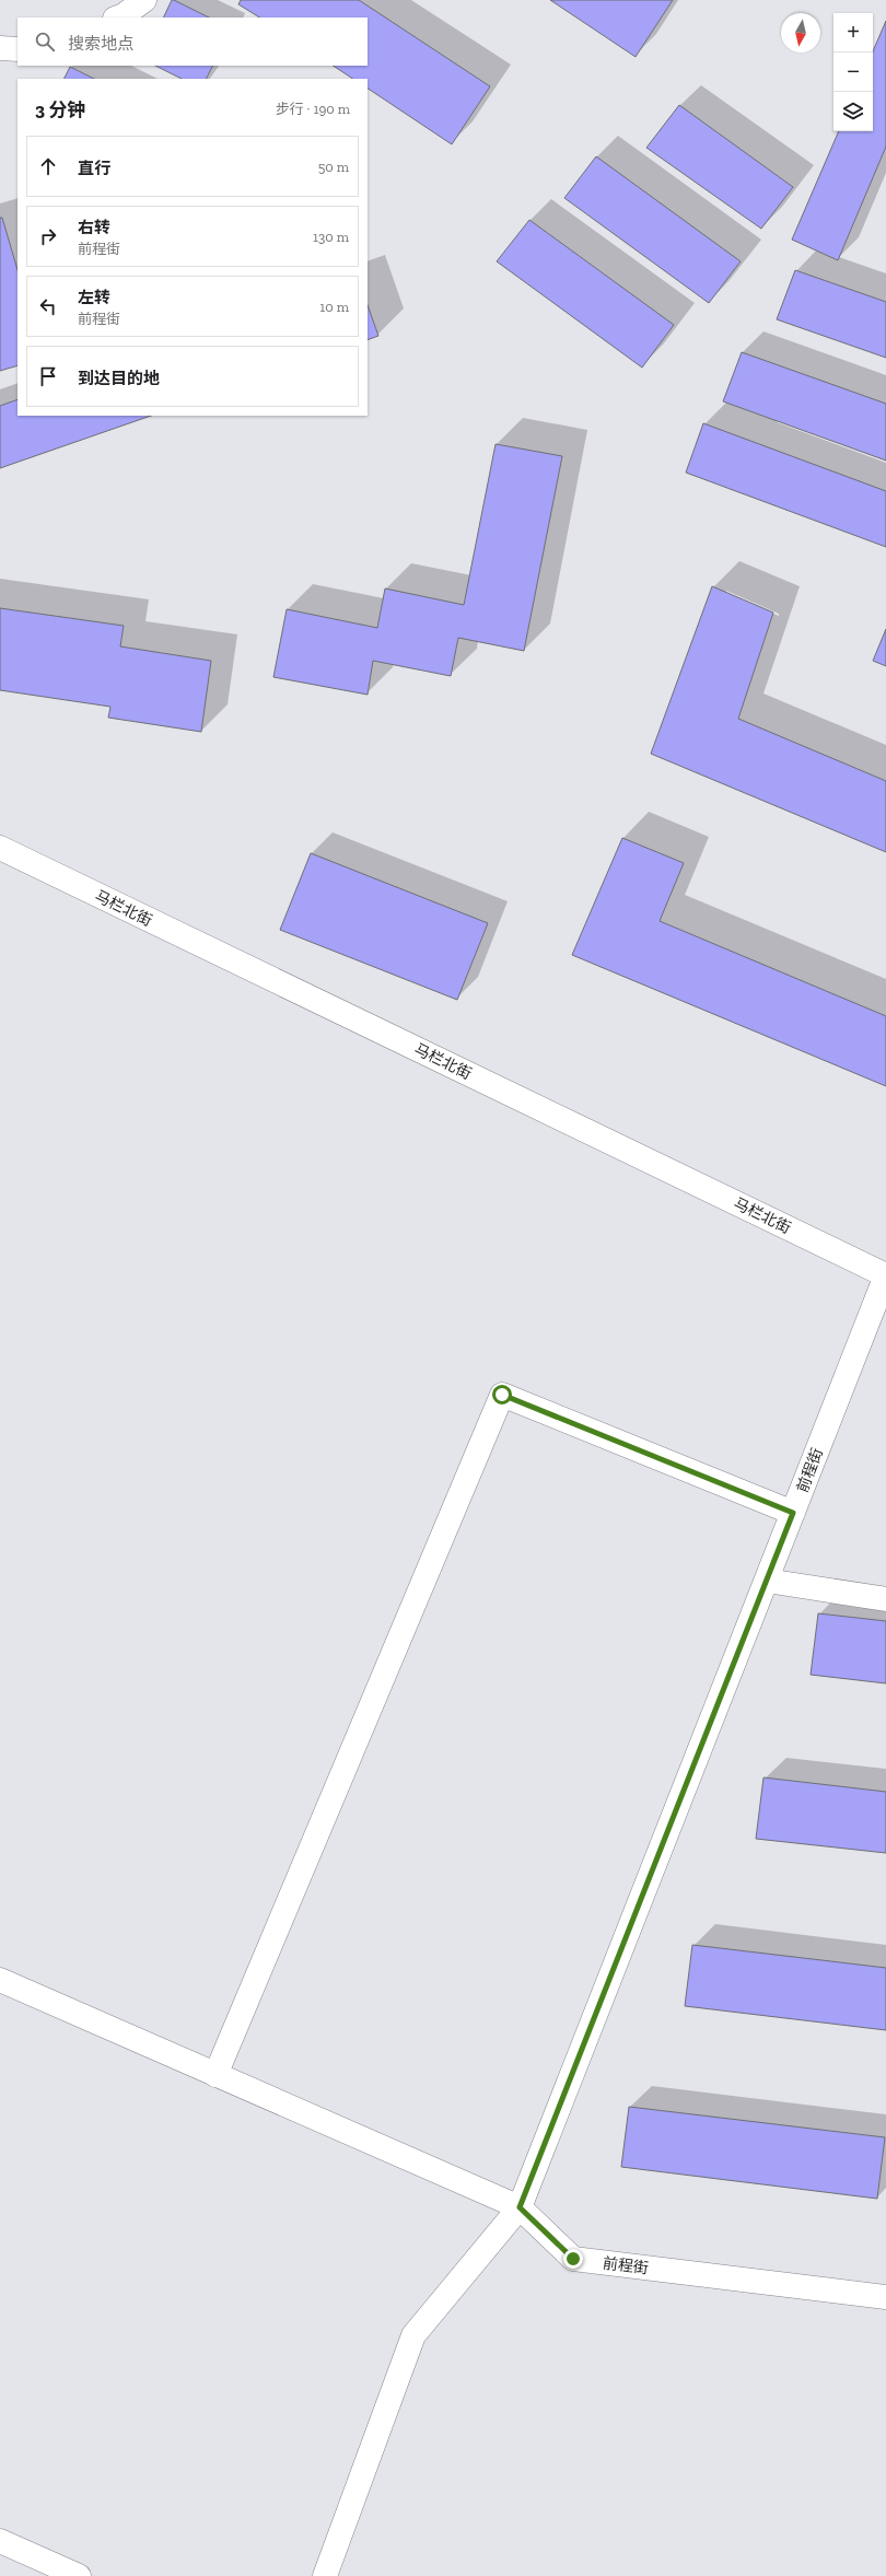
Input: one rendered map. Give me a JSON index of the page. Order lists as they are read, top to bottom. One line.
{"streets":{"street":["马栏北街","前程街"]},"crossings":[["马栏北街","前程街"]],"north":"bottom","page":{"map_buttons":["+","−"],"search":"搜索地点","heading":["3 分钟","步行 · 190 m"],"list":[["直行","50 m"],["右转","前程街","130 m"],["左转","前程街","10 m"],"到达目的地"]}}
